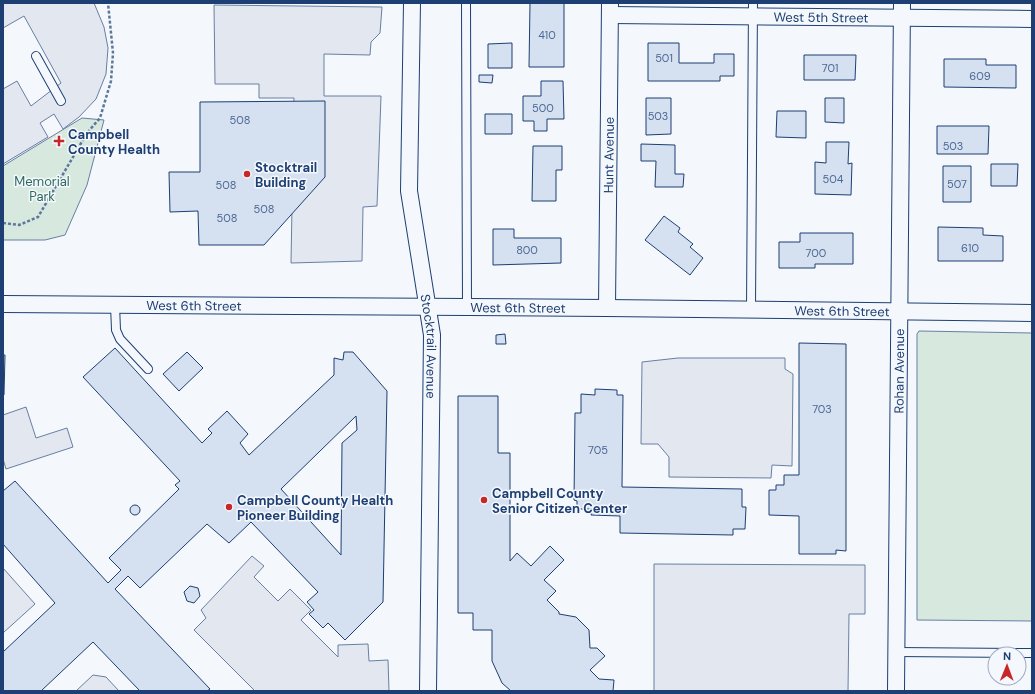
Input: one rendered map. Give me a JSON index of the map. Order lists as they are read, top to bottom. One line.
{"streets":{"street":["West 5th Street","Hunt Avenue","West 6th Street","Stocktrail Avenue","Rohan Avenue"]},"crossings":[["West 5th Street","Hunt Avenue"],["West 5th Street","Rohan Avenue"],["Hunt Avenue","West 6th Street"],["West 6th Street","Stocktrail Avenue"],["West 6th Street","Rohan Avenue"]],"parks":["Memorial Park"],"places":{"health":["Campbell County Health"],"other":["Stocktrail Building","Campbell County Senior Citizen Center","Campbell County Health Pioneer Building"]},"house_numbers":["410","501","701","609","500","503","508","503","504","507","508","508","508","610","800","700","703","705"],"north":"top"}
